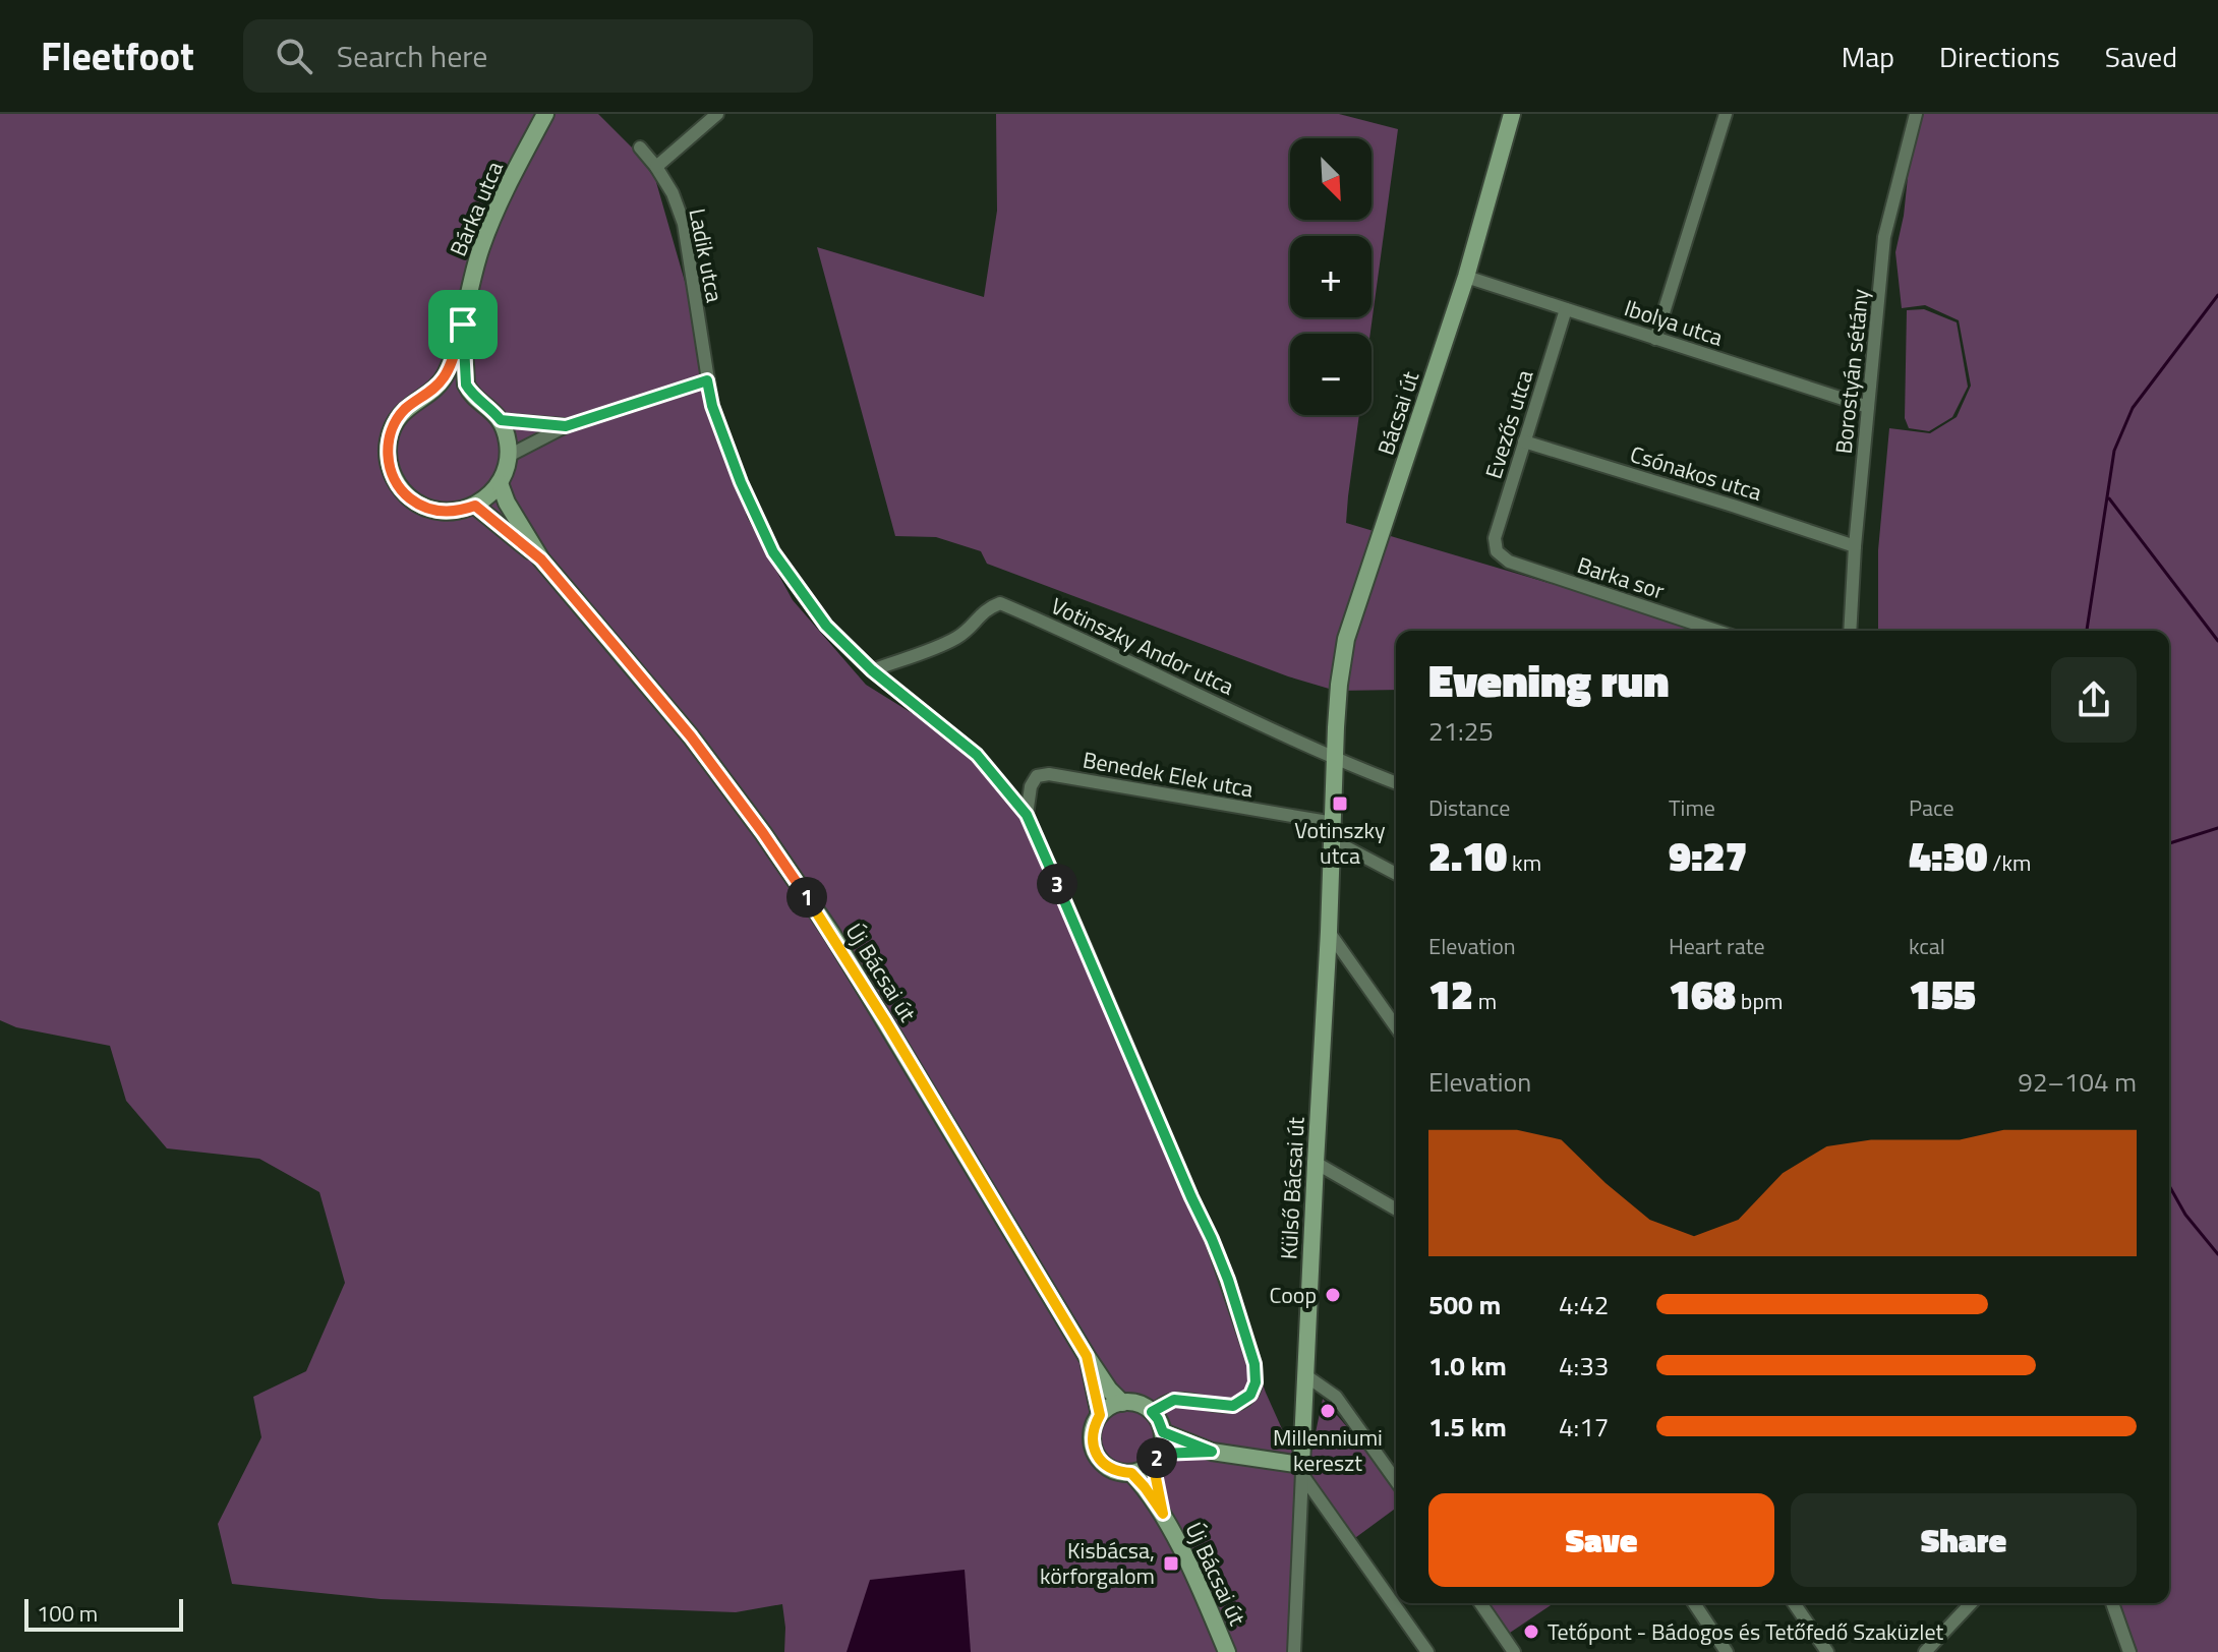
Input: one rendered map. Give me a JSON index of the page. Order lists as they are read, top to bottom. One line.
{"streets":{"main road":["Bárka utca","Bácsai út","Új Bácsai út","Külső Bácsai út"],"street":["Ladik utca","Ibolya utca","Borostyán sétány","Evezős utca","Csónakos utca","Barka sor","Votinszky Andor utca","Benedek Elek utca"]},"crossings":[["Ladik utca","Votinszky Andor utca"],["Ladik utca","Benedek Elek utca"],["Ladik utca","Új Bácsai út"],["Ibolya utca","Borostyán sétány"],["Ibolya utca","Bácsai út"],["Ibolya utca","Evezős utca"],["Borostyán sétány","Csónakos utca"],["Bácsai út","Külső Bácsai út"],["Evezős utca","Csónakos utca"],["Evezős utca","Barka sor"],["Votinszky Andor utca","Külső Bácsai út"],["Benedek Elek utca","Külső Bácsai út"]],"places":{"transit":["Votinszky utca","Kisbácsa, körforgalom"],"other":["Coop","Millenniumi kereszt","Tetőpont - Bádogos és Tetőfedő Szaküzlet"]},"scale_bar":"100 m","north":"bottom right","page":{"header":"Fleetfoot","search":"Search here","nav":["Map","Directions","Saved"],"map_buttons":["+","−"],"heading":["Evening run","21:25"],"stats":[["Distance","2.10 km"],["Time","9:27"],["Pace","4:30 /km"],["Elevation","12 m"],["Heart rate","168 bpm"],["kcal","155"]],"pins":["3","1","2"],"chart":["Elevation","92–104 m"],"list":[{"name":"500 m","note":"4:42"},{"name":"1.0 km","note":"4:33"},{"name":"1.5 km","note":"4:17"}],"buttons":["Save","Share"],"scale":"100 m"}}
